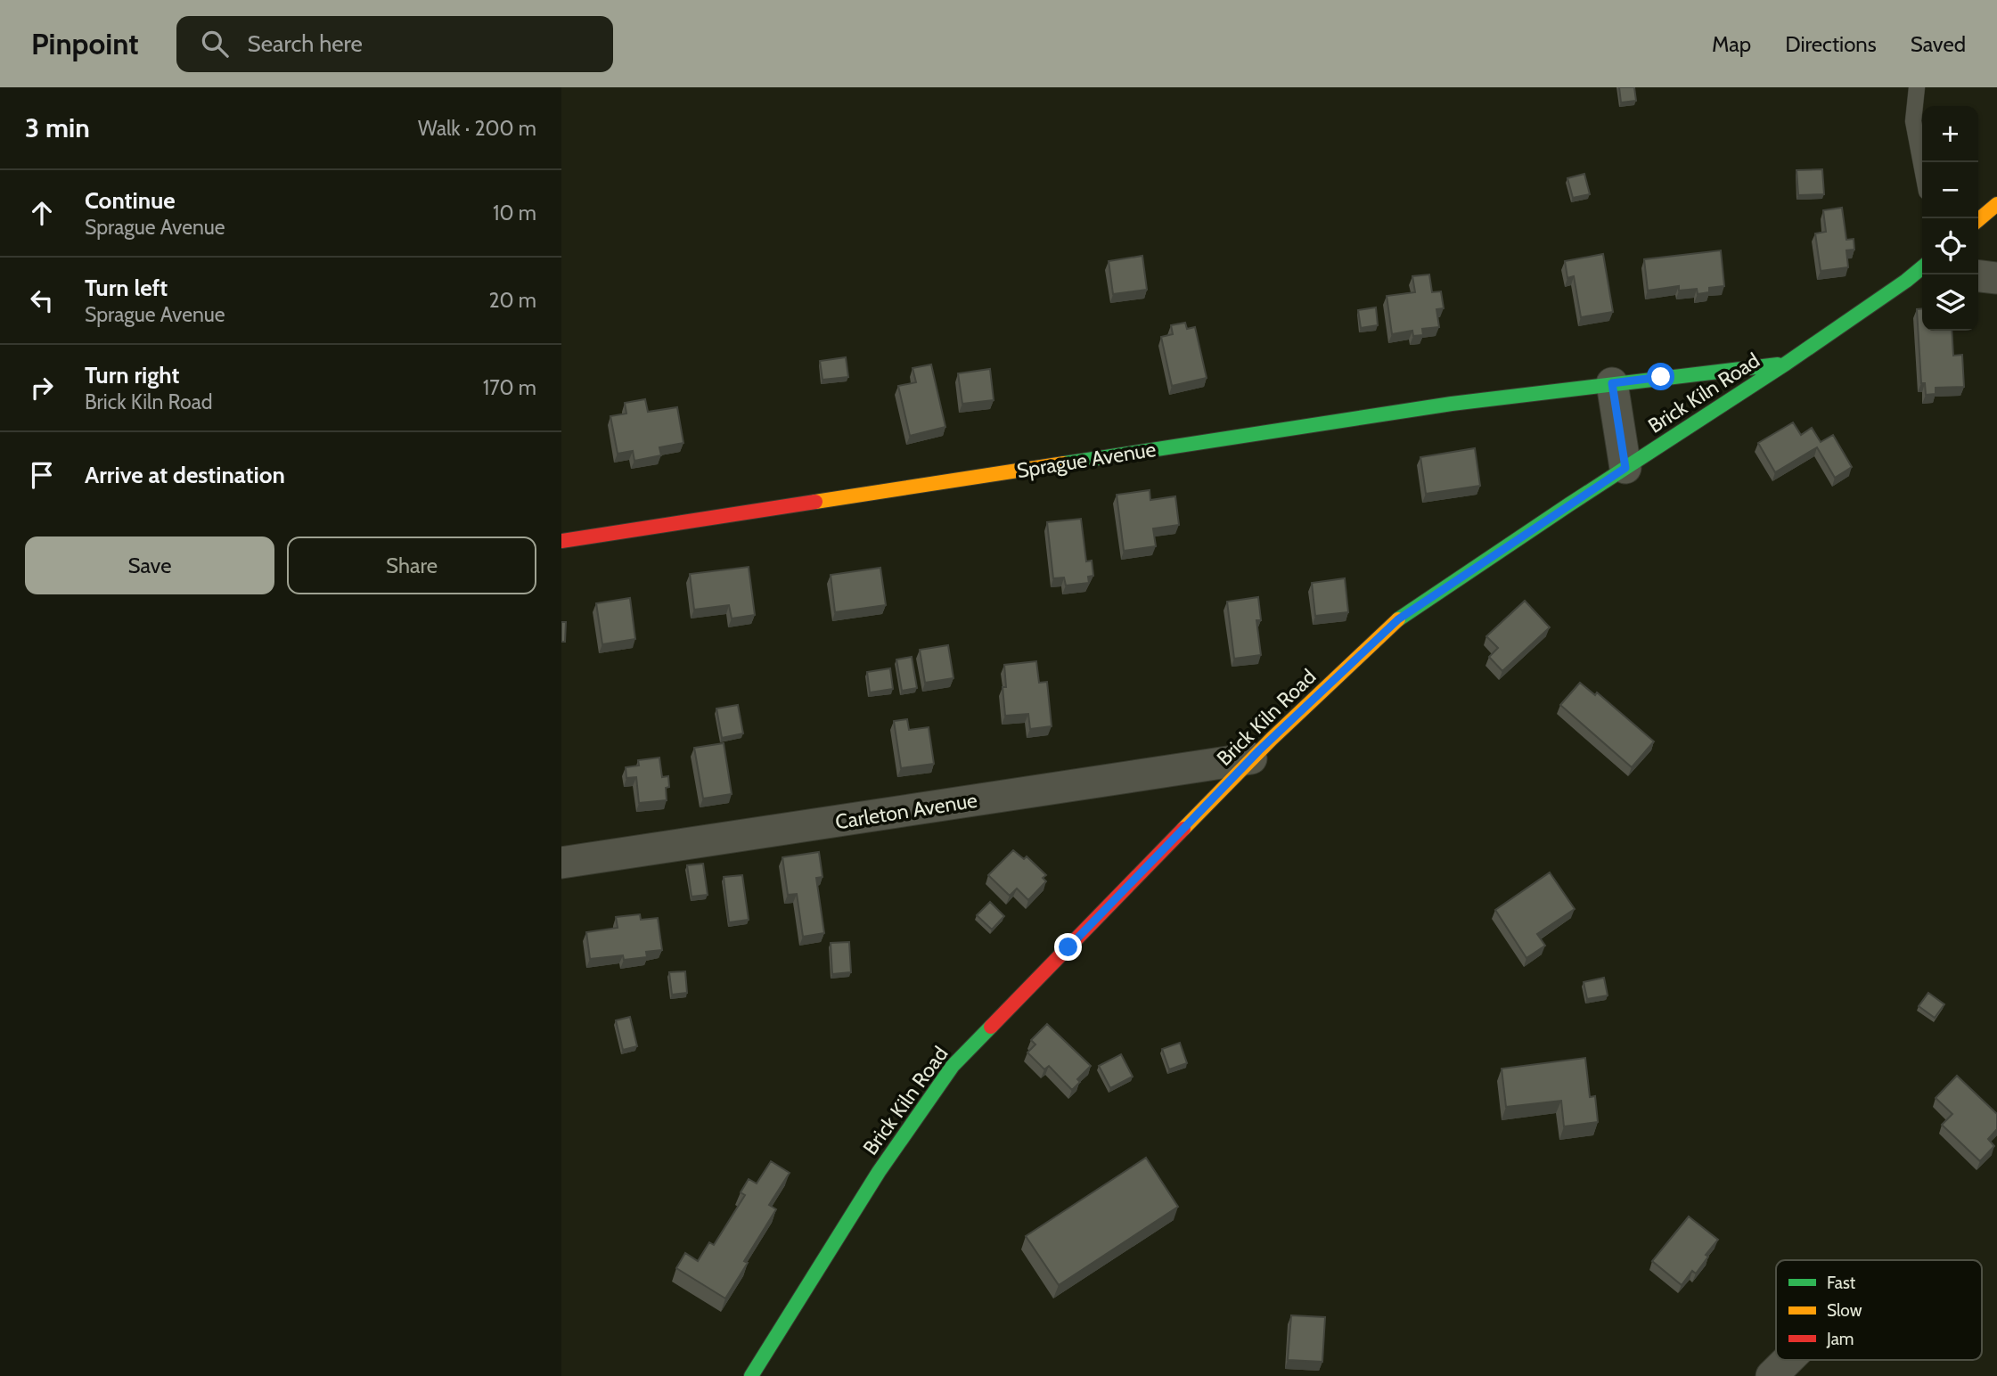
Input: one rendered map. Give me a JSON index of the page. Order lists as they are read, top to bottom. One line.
{"streets":{"street":["Brick Kiln Road","Sprague Avenue","Carleton Avenue"]},"crossings":[["Brick Kiln Road","Sprague Avenue"],["Brick Kiln Road","Carleton Avenue"]],"legend":["Fast","Slow","Jam"],"page":{"header":"Pinpoint","search":"Search here","nav":["Map","Directions","Saved"],"heading":["3 min","Walk · 200 m"],"map_buttons":["+","−"],"list":[["Continue","Sprague Avenue","10 m"],["Turn left","Sprague Avenue","20 m"],["Turn right","Brick Kiln Road","170 m"],"Arrive at destination"],"buttons":["Save","Share"]}}
